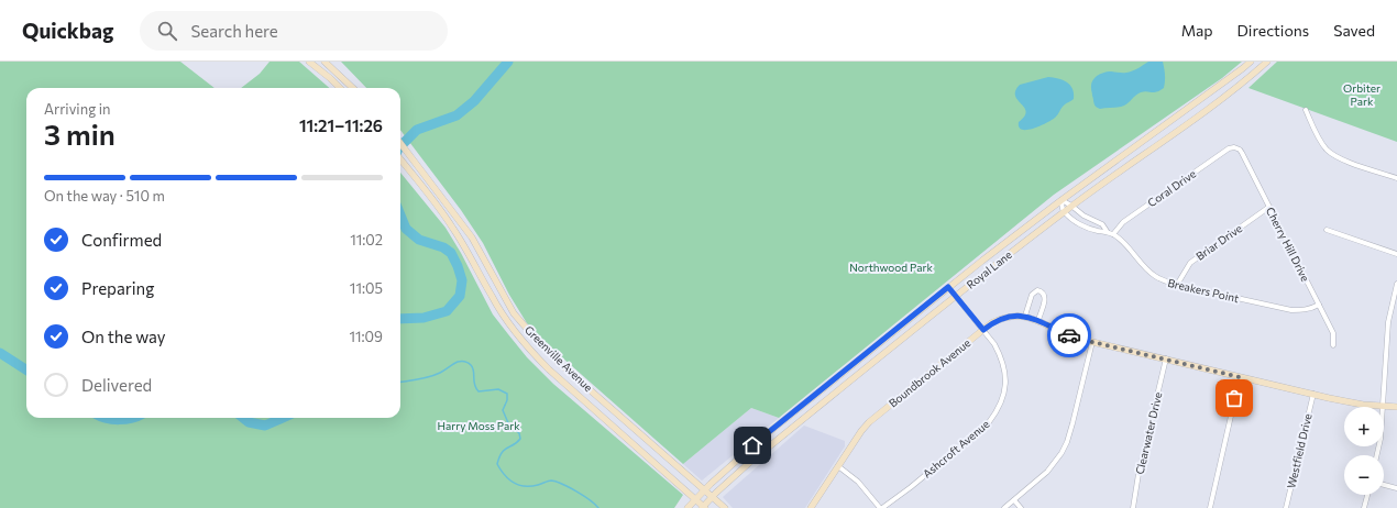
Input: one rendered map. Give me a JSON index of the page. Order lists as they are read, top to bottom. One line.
{"streets":{"main road":["Royal Lane","Greenville Avenue","Boundbrook Avenue"],"street":["Coral Drive","Briar Drive","Cherry Hill Drive","Breakers Point","Clearwater Drive","Ashcroft Avenue","Westfield Drive"]},"crossings":[["Coral Drive","Cherry Hill Drive"],["Coral Drive","Breakers Point"],["Briar Drive","Cherry Hill Drive"],["Briar Drive","Breakers Point"],["Cherry Hill Drive","Breakers Point"],["Royal Lane","Breakers Point"],["Royal Lane","Greenville Avenue"],["Royal Lane","Ashcroft Avenue"],["Boundbrook Avenue","Clearwater Drive"],["Boundbrook Avenue","Ashcroft Avenue"],["Boundbrook Avenue","Westfield Drive"]],"parks":["Orbiter Park","Northwood Park","Harry Moss Park"],"page":{"header":"Quickbag","search":"Search here","nav":["Map","Directions","Saved"],"heading":["3 min","Arriving in","11:21–11:26"],"bar":"On the way · 510 m","list":[["Confirmed","11:02"],["Preparing","11:05"],["On the way","11:09"],"Delivered"],"map_buttons":["+","−"]}}
